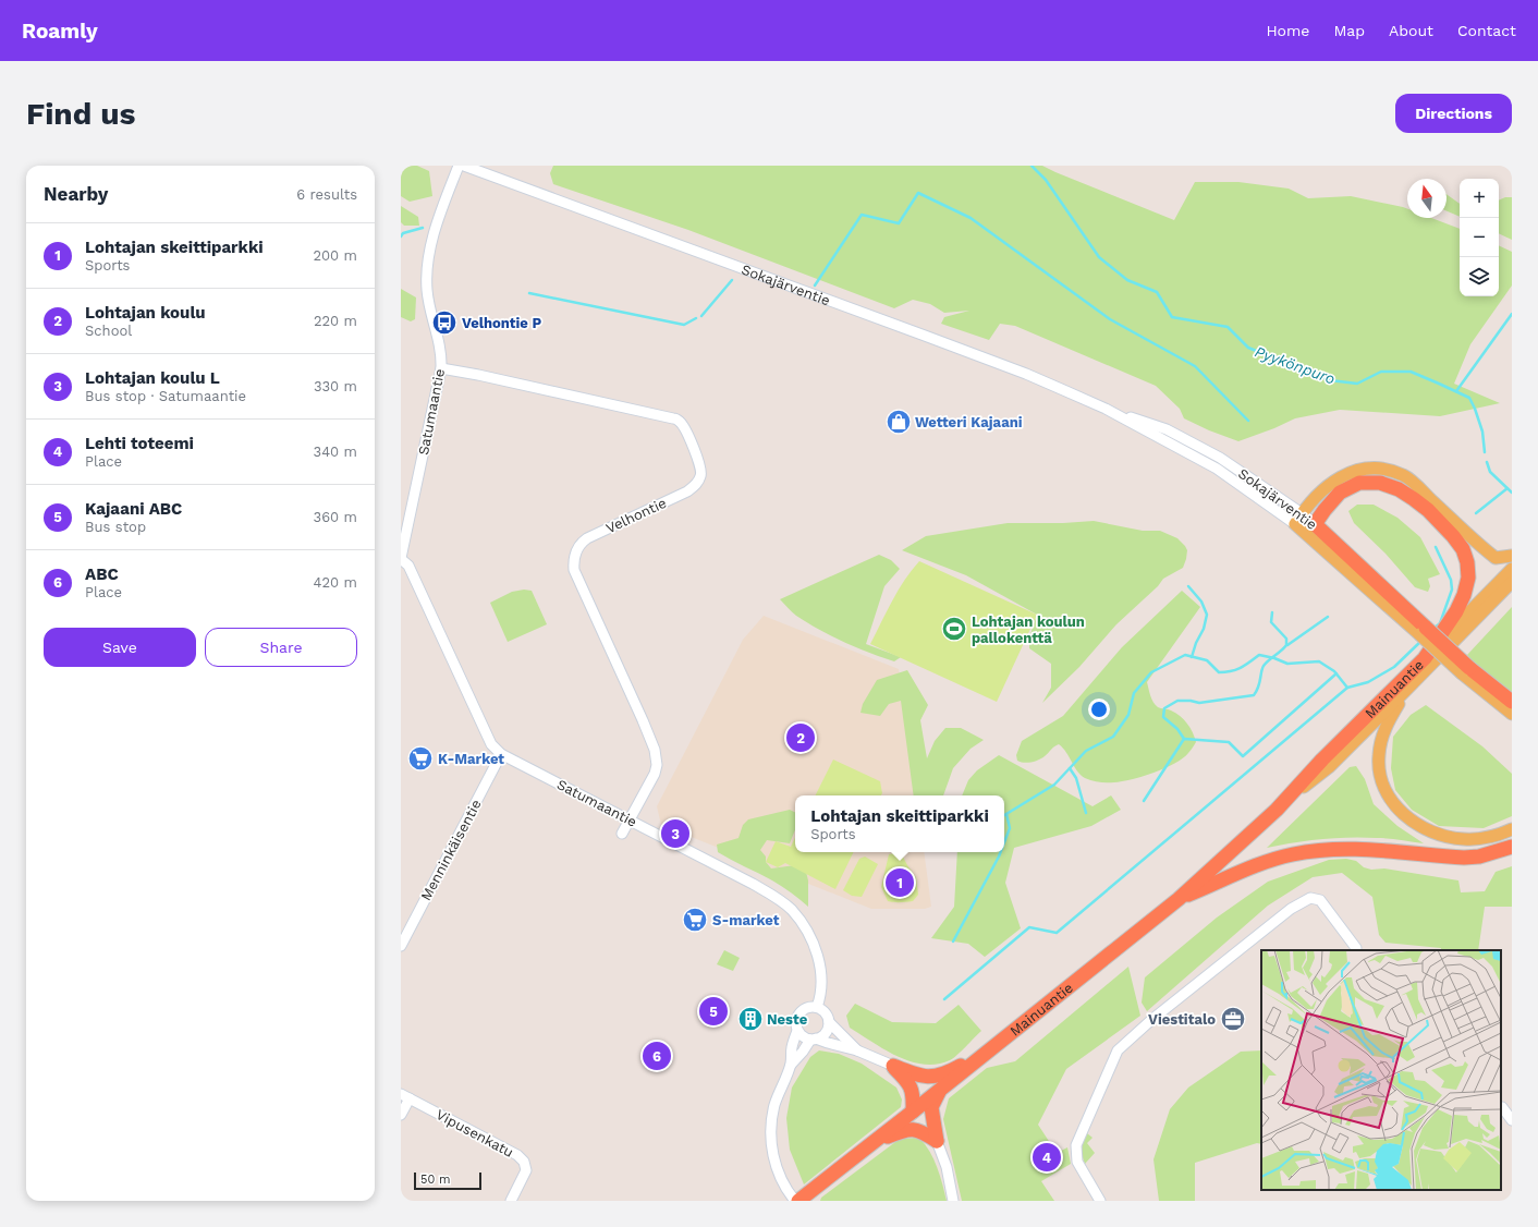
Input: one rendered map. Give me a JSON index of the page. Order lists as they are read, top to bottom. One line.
{"streets":{"highway":["Sokajärventie","Mainuantie"],"street":["Satumaantie","Velhontie","Menninkäisentie","Vipusenkatu"]},"crossings":[["Satumaantie","Velhontie"],["Satumaantie","Menninkäisentie"]],"water":["Pyykönpuro"],"places":{"bus stop":["Velhontie P"],"shop":["Wetteri Kajaani"],"sports":["Lohtajan koulun pallokenttä"],"supermarket":["K-Market","S-market"],"building":["Neste"],"office":["Viestitalo"]},"scale_bar":"50 m","north":"top","page":{"header":"Roamly","nav":["Home","Map","About","Contact"],"buttons":["Directions",["Save","Share"]],"title":"Find us","heading":["Nearby","6 results"],"map_buttons":["+","−"],"list":[{"mark":"1","name":"Lohtajan skeittiparkki","note":"Sports","value":"200 m"},{"mark":"2","name":"Lohtajan koulu","note":"School","value":"220 m"},{"mark":"3","name":"Lohtajan koulu L","note":"Bus stop · Satumaantie","value":"330 m"},{"mark":"4","name":"Lehti toteemi","note":"Place","value":"340 m"},{"mark":"5","name":"Kajaani ABC","note":"Bus stop","value":"360 m"},{"mark":"6","name":"ABC","note":"Place","value":"420 m"}],"pins":["2","3","1","5","6","4"],"popup":["Lohtajan skeittiparkki","Sports"],"scale":"50 m"}}
